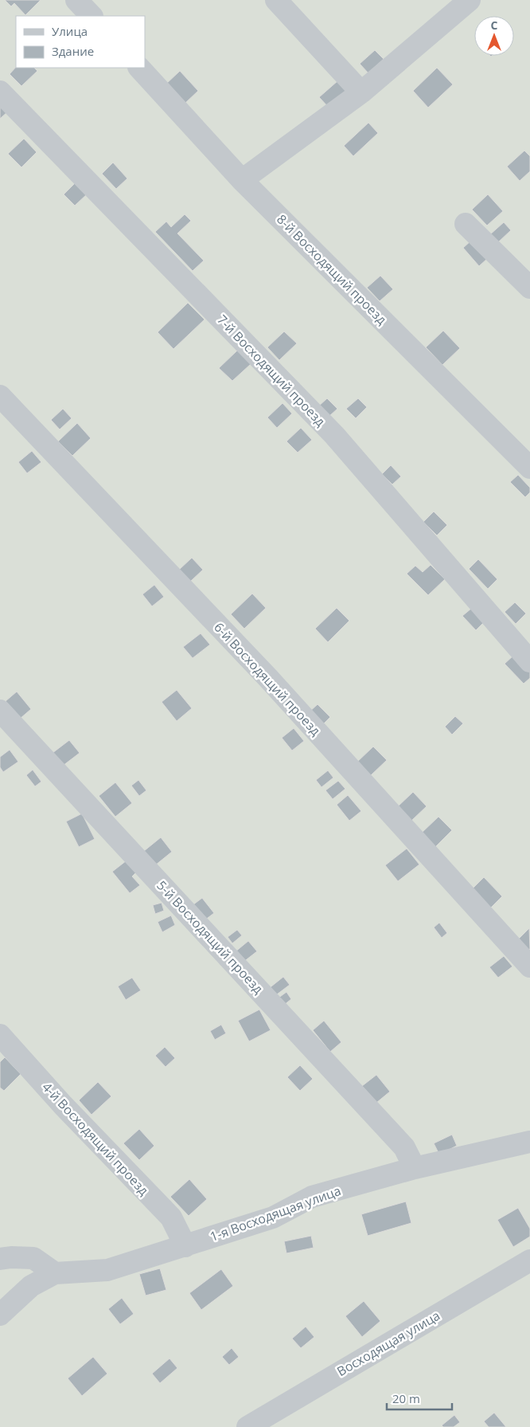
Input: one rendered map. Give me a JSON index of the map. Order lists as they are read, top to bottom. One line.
{"streets":{"street":["8-й Восходящий проезд","7-й Восходящий проезд","6-й Восходящий проезд","5-й Восходящий проезд","4-й Восходящий проезд","1-я Восходящая улица","Восходящая улица"]},"crossings":[["5-й Восходящий проезд","1-я Восходящая улица"],["4-й Восходящий проезд","1-я Восходящая улица"]],"legend":["Улица","Здание"],"scale_bar":"20 m","north":"top"}
